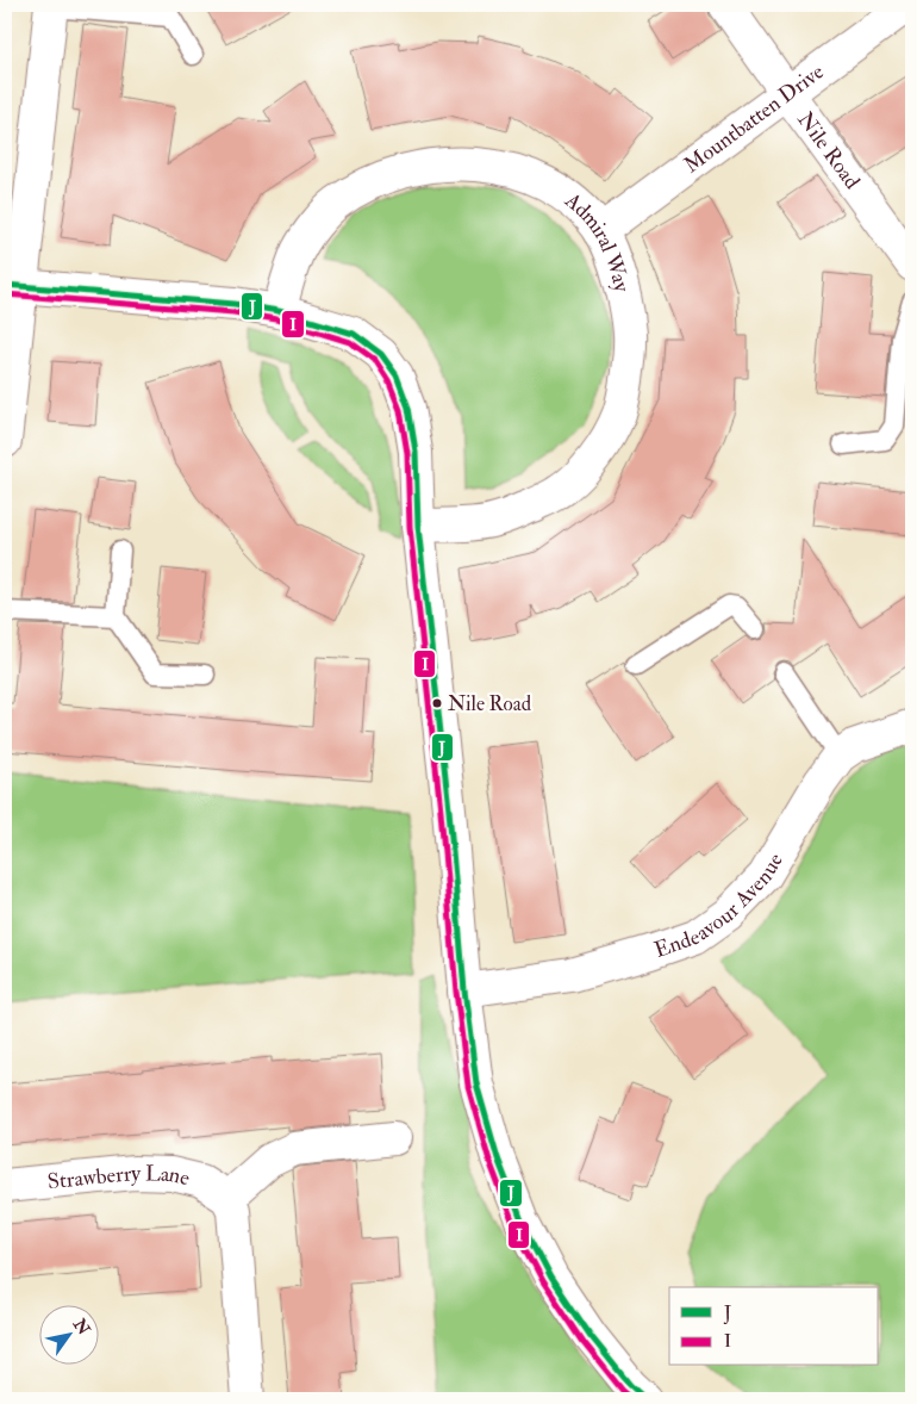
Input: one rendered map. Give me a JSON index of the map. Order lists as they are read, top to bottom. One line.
{"streets":{"street":["Mountbatten Drive","Nile Road","Admiral Way","Endeavour Avenue","Strawberry Lane"]},"crossings":[["Mountbatten Drive","Nile Road"],["Mountbatten Drive","Admiral Way"]],"places":["Nile Road"],"lines":["transit line J","transit line I"],"legend":["J","I"],"north":"top right"}
